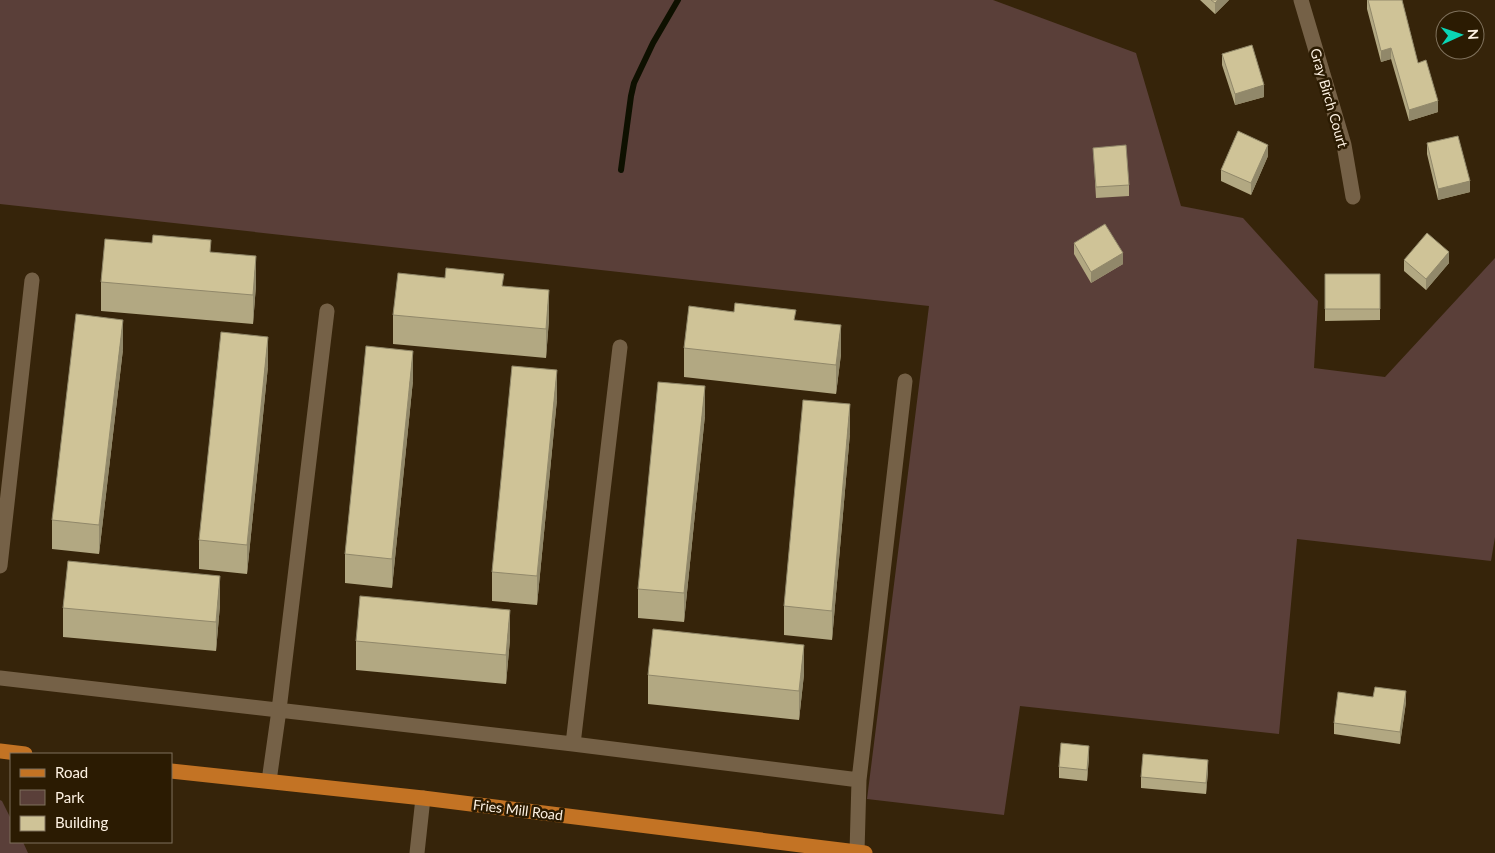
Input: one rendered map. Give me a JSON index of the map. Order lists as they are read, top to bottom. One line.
{"streets":{"main road":["Fries Mill Road"],"street":["Gray Birch Court"]},"legend":["Road","Park","Building"],"north":"right"}
